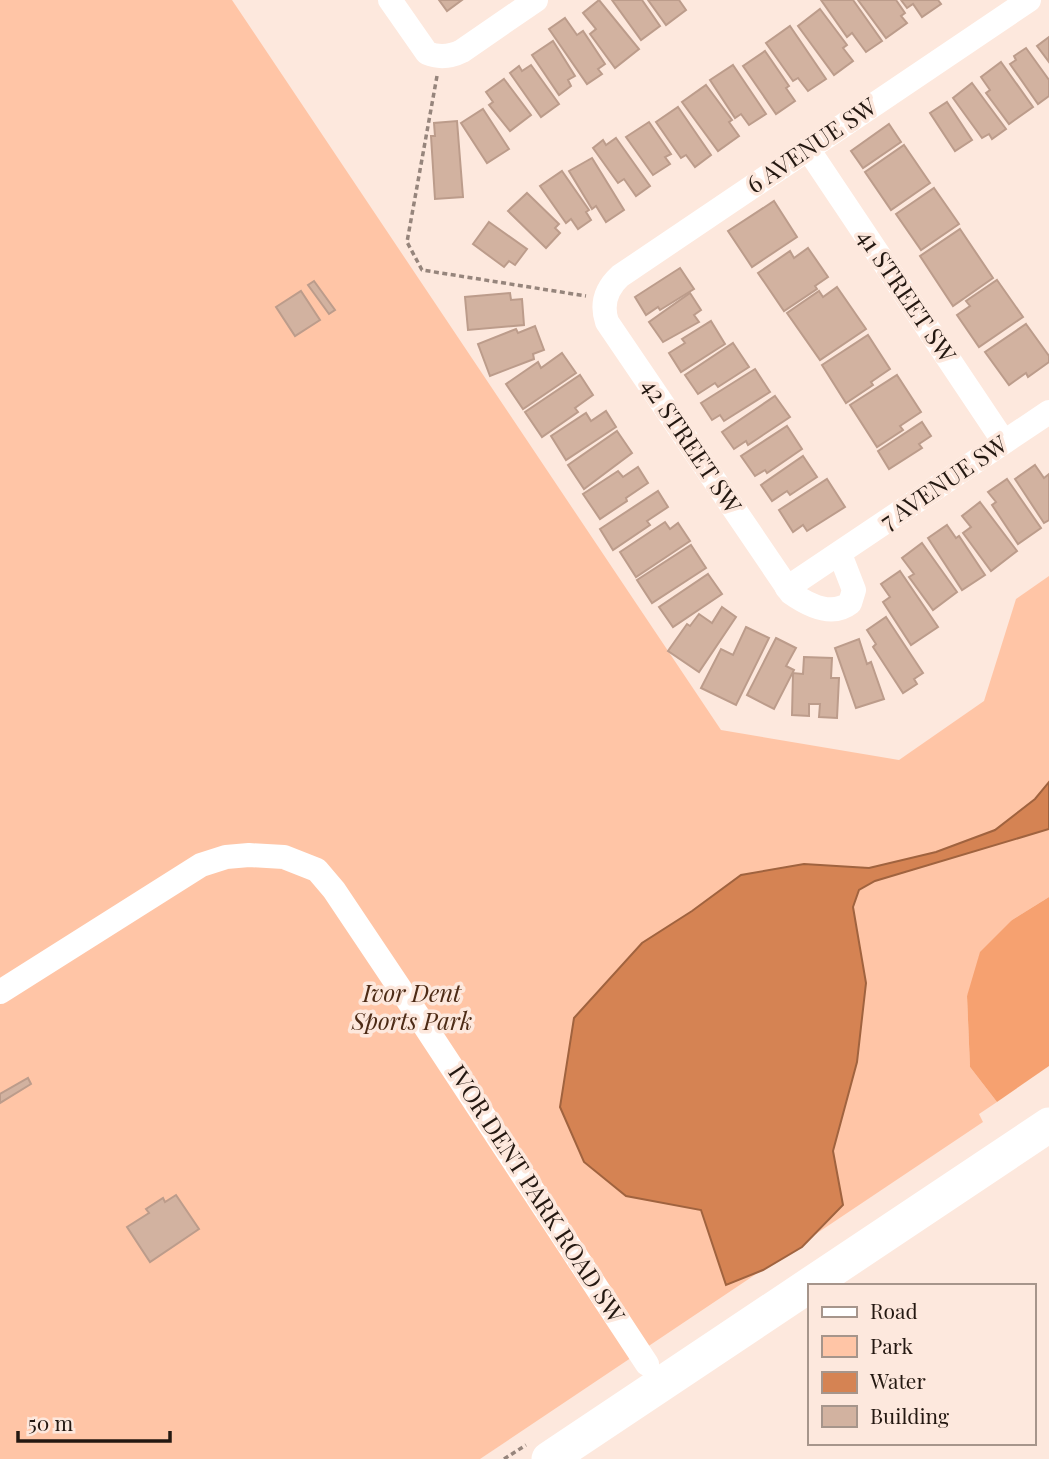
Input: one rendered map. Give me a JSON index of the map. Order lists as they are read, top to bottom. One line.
{"streets":{"street":["6 AVENUE SW","41 STREET SW","42 STREET SW","7 AVENUE SW","IVOR DENT PARK ROAD SW"]},"crossings":[["6 AVENUE SW","41 STREET SW"],["6 AVENUE SW","42 STREET SW"],["41 STREET SW","7 AVENUE SW"],["42 STREET SW","7 AVENUE SW"]],"parks":["Ivor Dent Sports Park"],"legend":["Road","Park","Water","Building"],"scale_bar":"50 m"}
